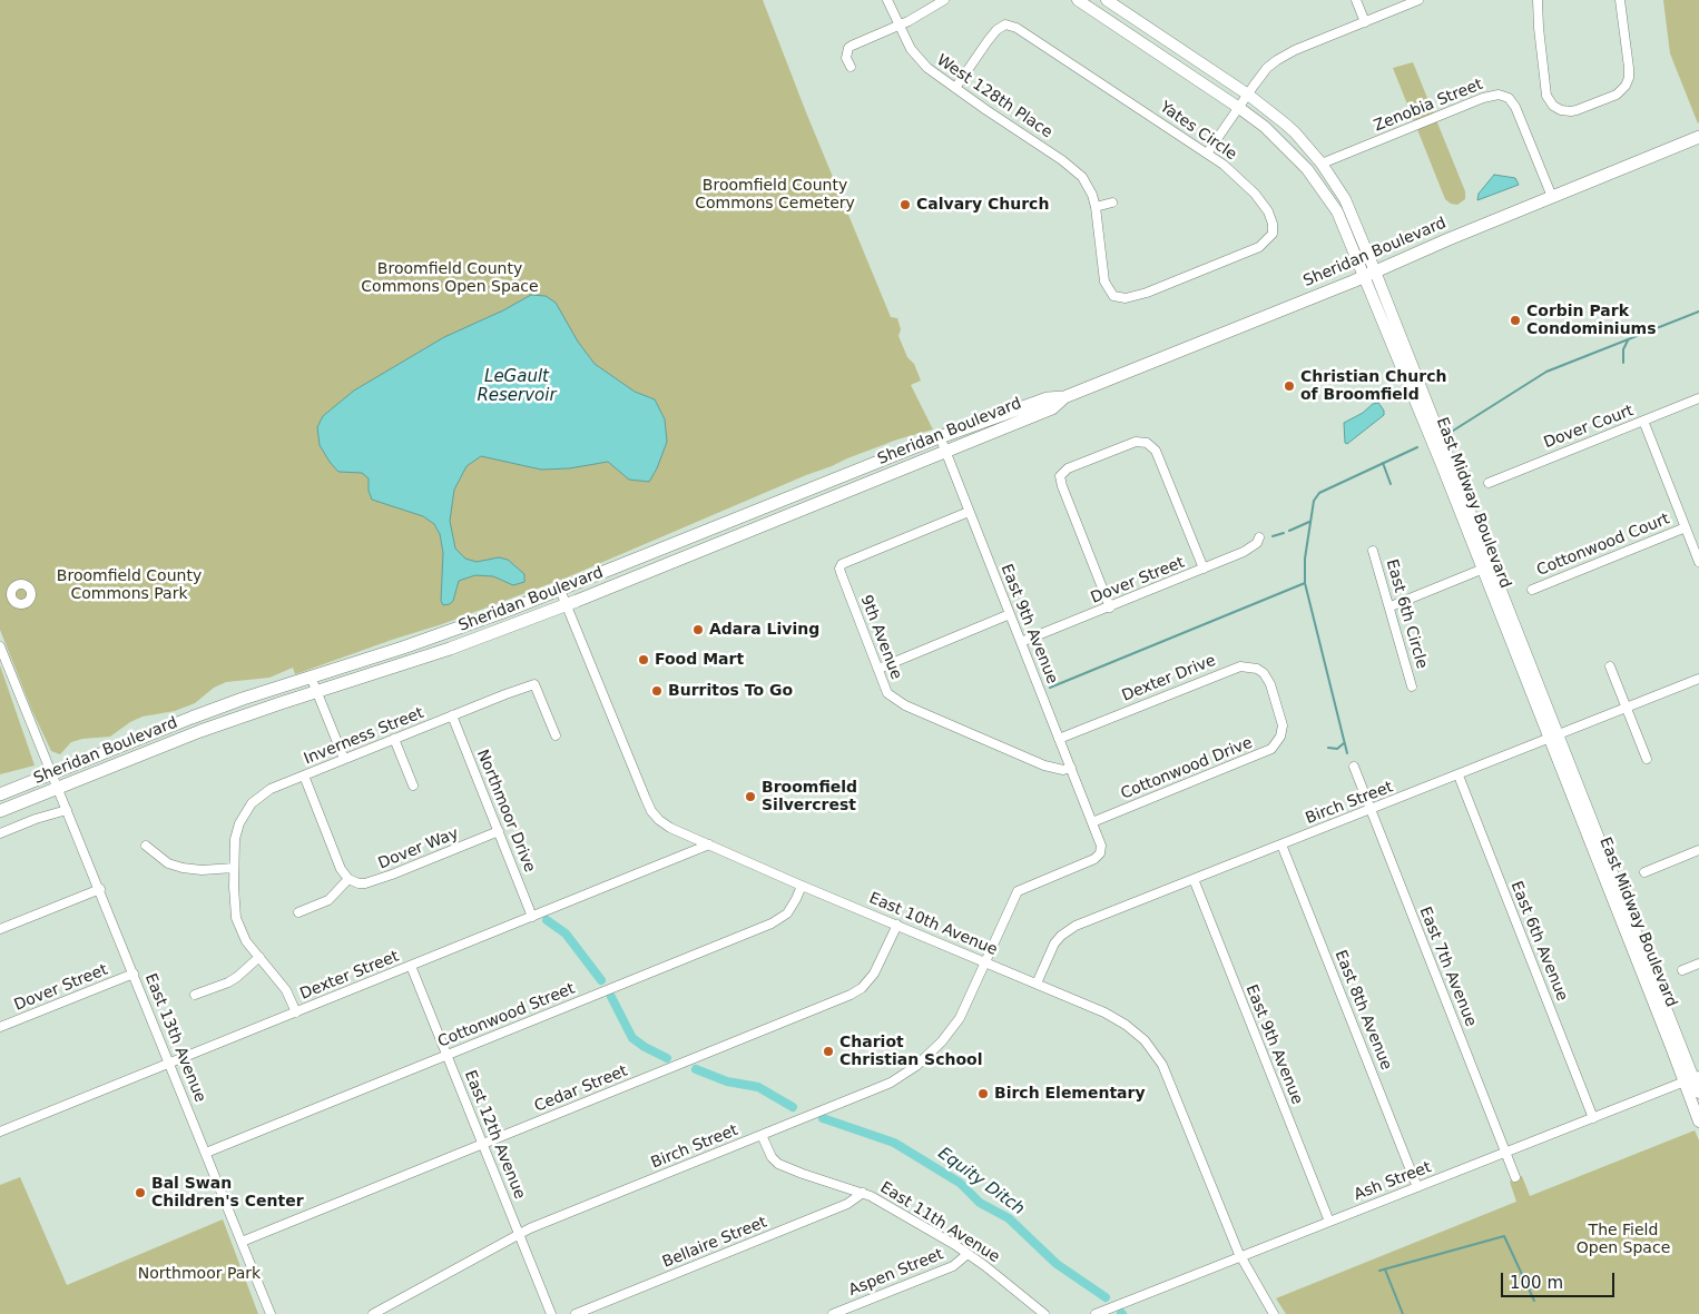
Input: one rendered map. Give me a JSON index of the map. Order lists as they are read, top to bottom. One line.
{"streets":{"main road":["Sheridan Boulevard","East Midway Boulevard"],"street":["West 128th Place","Zenobia Street","Yates Circle","Dover Court","Cottonwood Court","Dover Street","East 6th Circle","East 9th Avenue","9th Avenue","Dexter Drive","Inverness Street","Cottonwood Drive","Birch Street","Northmoor Drive","Dover Way","East 10th Avenue","East 6th Avenue","East 7th Avenue","Dexter Street","East 8th Avenue","Cottonwood Street","East 13th Avenue","Cedar Street","East 12th Avenue","Ash Street","East 11th Avenue","Bellaire Street","Aspen Street"]},"crossings":[["West 128th Place","Yates Circle"],["Zenobia Street","Sheridan Boulevard"],["Zenobia Street","East Midway Boulevard"],["Sheridan Boulevard","East Midway Boulevard"],["Sheridan Boulevard","East 9th Avenue"],["Sheridan Boulevard","East 10th Avenue"],["Sheridan Boulevard","East 13th Avenue"],["East Midway Boulevard","Birch Street"],["East Midway Boulevard","Ash Street"],["Dover Street","East 9th Avenue"],["Dover Street","East 13th Avenue"],["East 9th Avenue","9th Avenue"],["East 9th Avenue","Dexter Drive"],["East 9th Avenue","Cottonwood Drive"],["East 9th Avenue","Birch Street"],["East 9th Avenue","Ash Street"],["Dexter Drive","Cottonwood Drive"],["Inverness Street","Northmoor Drive"],["Cottonwood Drive","Birch Street"],["Birch Street","East 10th Avenue"],["Birch Street","East 6th Avenue"],["Birch Street","East 7th Avenue"],["Birch Street","East 8th Avenue"],["Birch Street","East 12th Avenue"],["Birch Street","East 11th Avenue"],["Northmoor Drive","Dover Way"],["Northmoor Drive","Dexter Street"],["East 10th Avenue","Dexter Street"],["East 10th Avenue","Cottonwood Street"],["East 10th Avenue","Cedar Street"],["East 10th Avenue","Ash Street"],["East 6th Avenue","Ash Street"],["East 7th Avenue","Ash Street"],["Dexter Street","East 13th Avenue"],["Dexter Street","East 12th Avenue"],["East 8th Avenue","Ash Street"],["Cottonwood Street","East 13th Avenue"],["Cottonwood Street","East 12th Avenue"],["East 13th Avenue","Cedar Street"],["Cedar Street","East 12th Avenue"],["East 11th Avenue","Bellaire Street"],["East 11th Avenue","Aspen Street"]],"water":["LeGault Reservoir","Equity Ditch"],"parks":["Broomfield County Commons Cemetery","Broomfield County Commons Open Space","Broomfield County Commons Park","The Field Open Space","Northmoor Park"],"places":["Calvary Church","Corbin Park Condominiums","Christian Church of Broomfield","Adara Living","Food Mart","Burritos To Go","Broomfield Silvercrest","Chariot Christian School","Birch Elementary","Bal Swan Children's Center"],"scale_bar":"100 m"}
